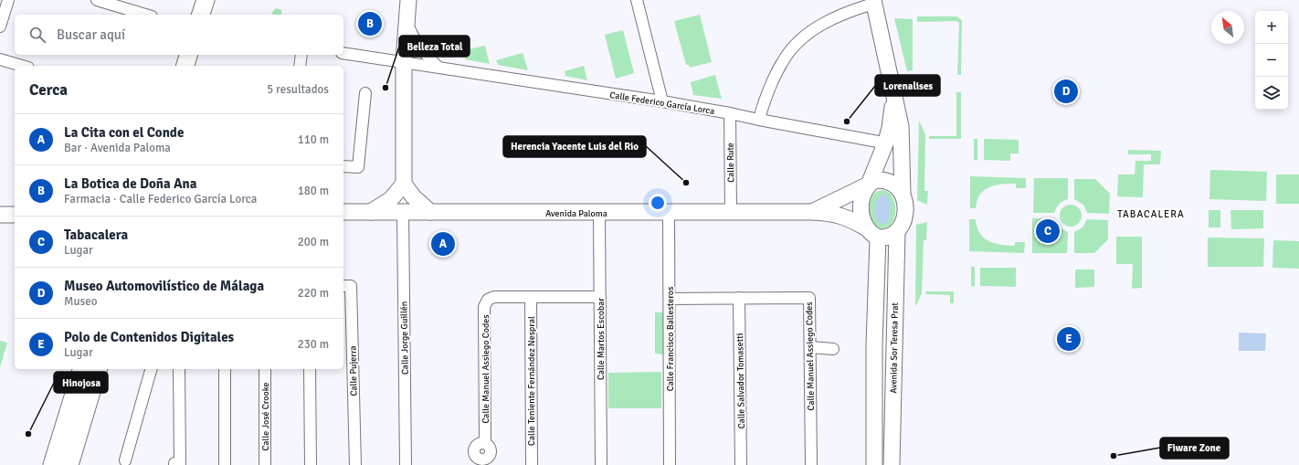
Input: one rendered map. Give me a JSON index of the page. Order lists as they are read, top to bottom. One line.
{"streets":{"main road":["Avenida Paloma","Avenida Sor Teresa Prat"],"street":["Calle Federico García Lorca","Calle Rute","Calle Jorge Guillén","Calle Martos Escobar","Calle Francisco Ballesteros","Calle Manuel Assiego Codes","Calle Pujerra","Calle Teniente Fernández Nespral","Calle Salvador Tomasetti","Calle José Crooke"]},"crossings":[["Calle Federico García Lorca","Calle Rute"],["Calle Rute","Avenida Paloma"],["Avenida Paloma","Calle Jorge Guillén"],["Avenida Paloma","Calle Martos Escobar"],["Avenida Paloma","Calle Francisco Ballesteros"],["Avenida Paloma","Avenida Sor Teresa Prat"],["Calle Martos Escobar","Calle Manuel Assiego Codes"],["Calle Francisco Ballesteros","Calle Manuel Assiego Codes"],["Calle Manuel Assiego Codes","Calle Teniente Fernández Nespral"],["Calle Manuel Assiego Codes","Calle Salvador Tomasetti"]],"districts":["TABACALERA"],"places":["Belleza Total","Lorenalises","Herencia Yacente Luis del Rio","Hinojosa","Fiware Zone"],"north":"top left","page":{"pins":["B","D","C","A","E"],"map_buttons":["+","−"],"search":"Buscar aquí","heading":["Cerca","5 resultados"],"list":[{"mark":"A","name":"La Cita con el Conde","note":"Bar · Avenida Paloma","value":"110 m"},{"mark":"B","name":"La Botica de Doña Ana","note":"Farmacia · Calle Federico García Lorca","value":"180 m"},{"mark":"C","name":"Tabacalera","note":"Lugar","value":"200 m"},{"mark":"D","name":"Museo Automovilístico de Málaga","note":"Museo","value":"220 m"},{"mark":"E","name":"Polo de Contenidos Digitales","note":"Lugar","value":"230 m"}]}}
